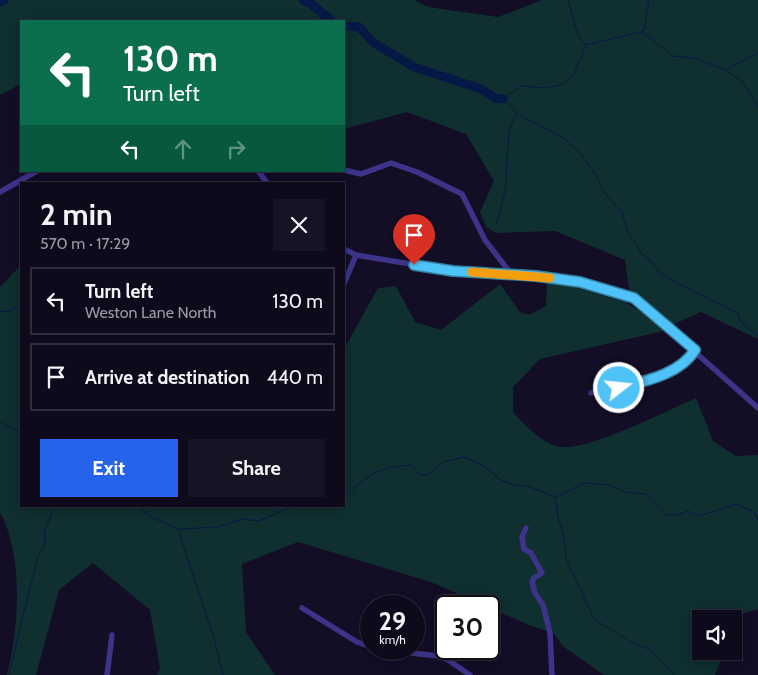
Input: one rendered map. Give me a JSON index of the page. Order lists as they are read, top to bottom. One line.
{"page":{"turn":["130 m","Turn left"],"heading":["2 min","570 m · 17:29"],"list":[{"name":"Turn left","note":"Weston Lane North","value":"130 m"},{"name":"Arrive at destination","value":"440 m"}],"buttons":["Exit","Share"],"speed":"29 km/h","limit":"30"}}
